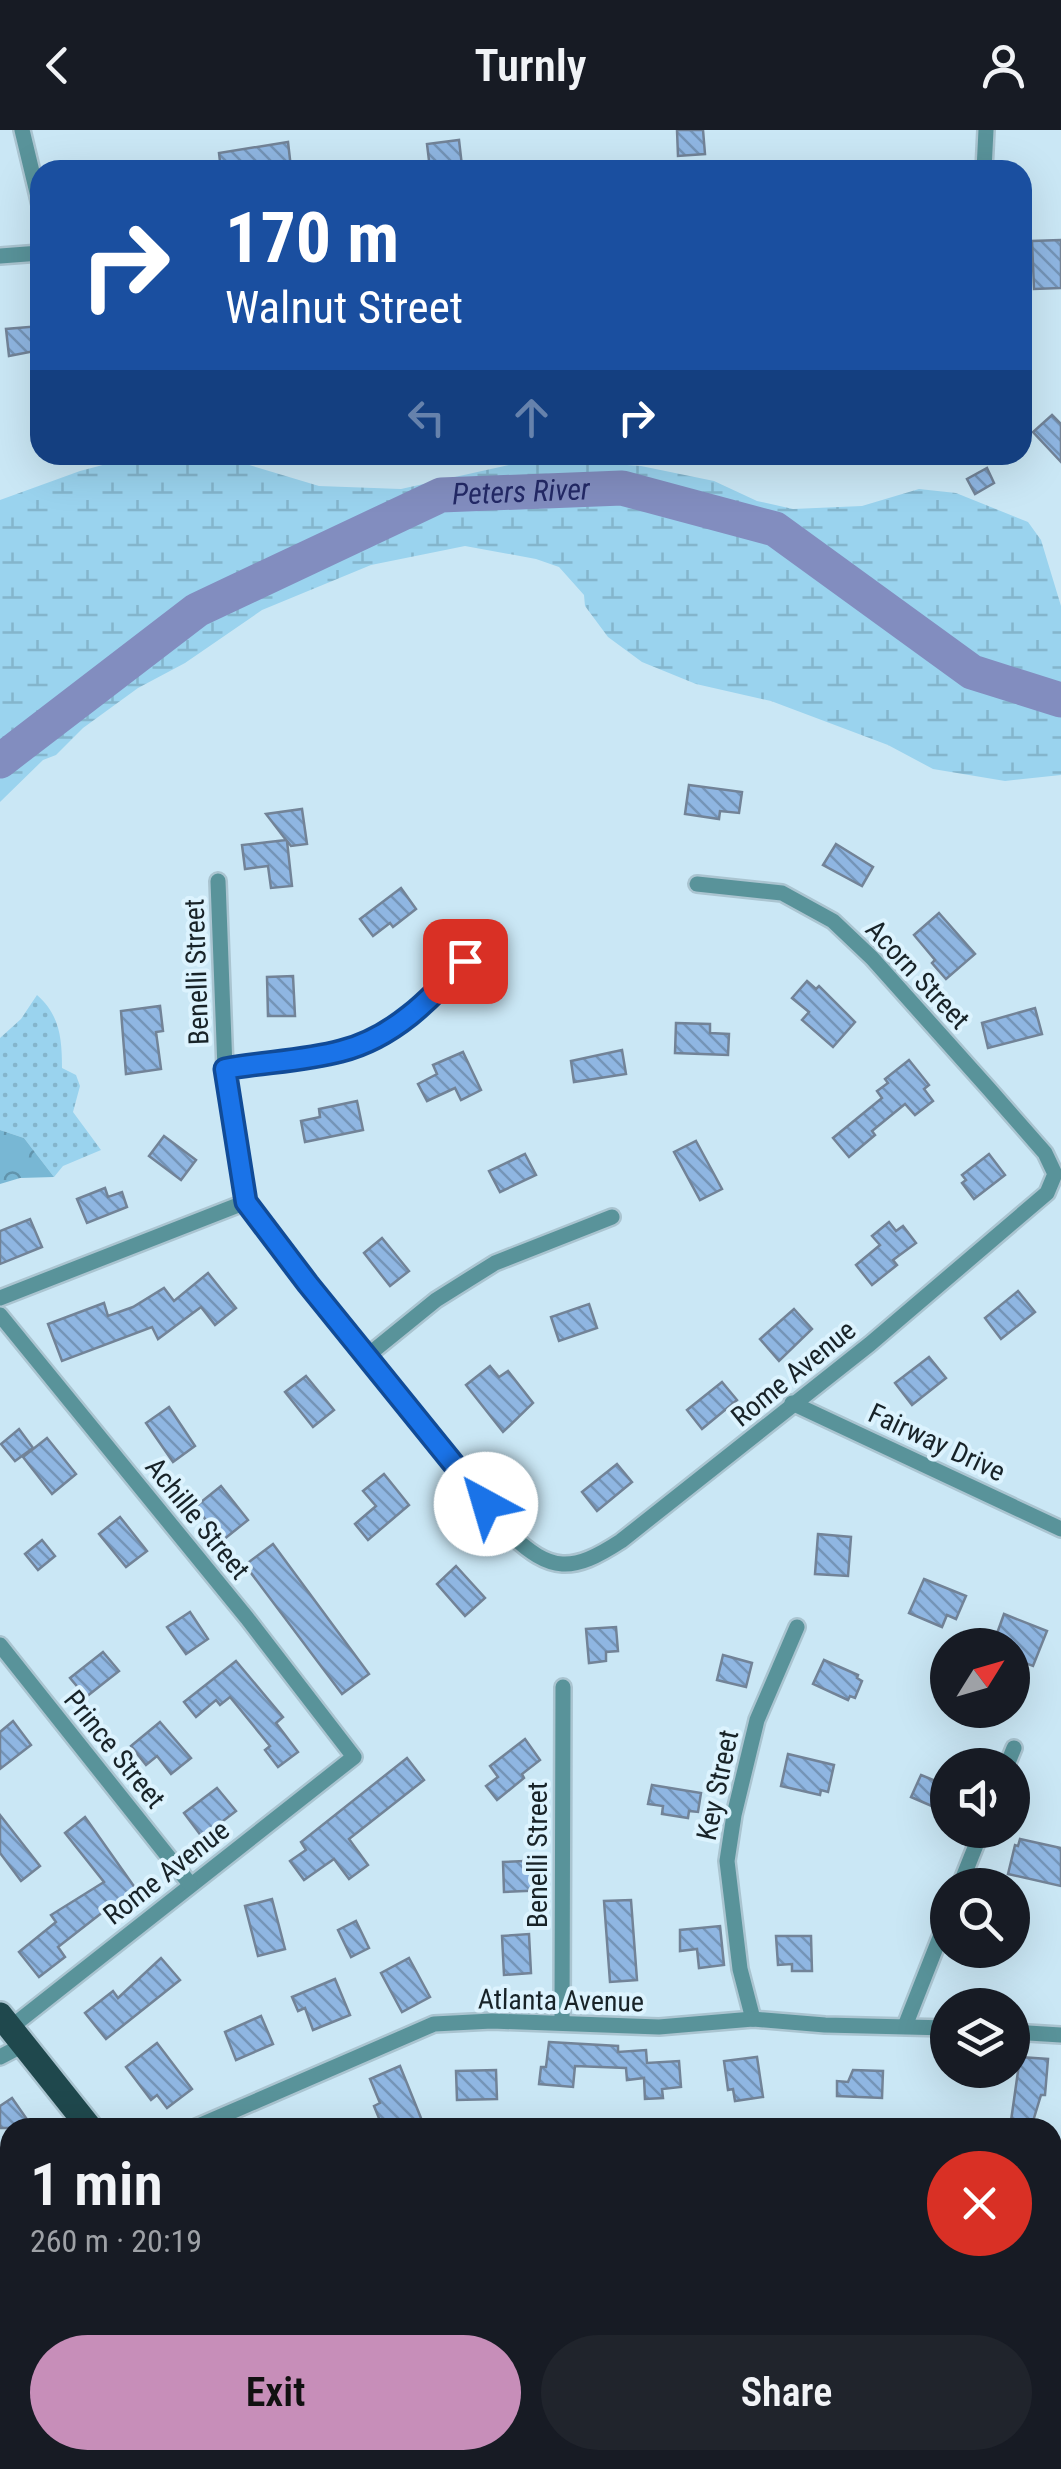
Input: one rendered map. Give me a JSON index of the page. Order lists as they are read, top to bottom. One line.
{"streets":{"street":["Benelli Street","Acorn Street","Rome Avenue","Fairway Drive","Achille Street","Prince Street","Key Street","Atlanta Avenue"]},"crossings":[["Benelli Street","Rome Avenue"],["Benelli Street","Atlanta Avenue"],["Acorn Street","Rome Avenue"],["Rome Avenue","Fairway Drive"],["Rome Avenue","Achille Street"],["Rome Avenue","Prince Street"],["Key Street","Atlanta Avenue"]],"water":["Peters River"],"north":"top right","page":{"header":"Turnly","turn":["170 m","Walnut Street"],"heading":["1 min","260 m · 20:19"],"buttons":["Exit","Share"]}}
